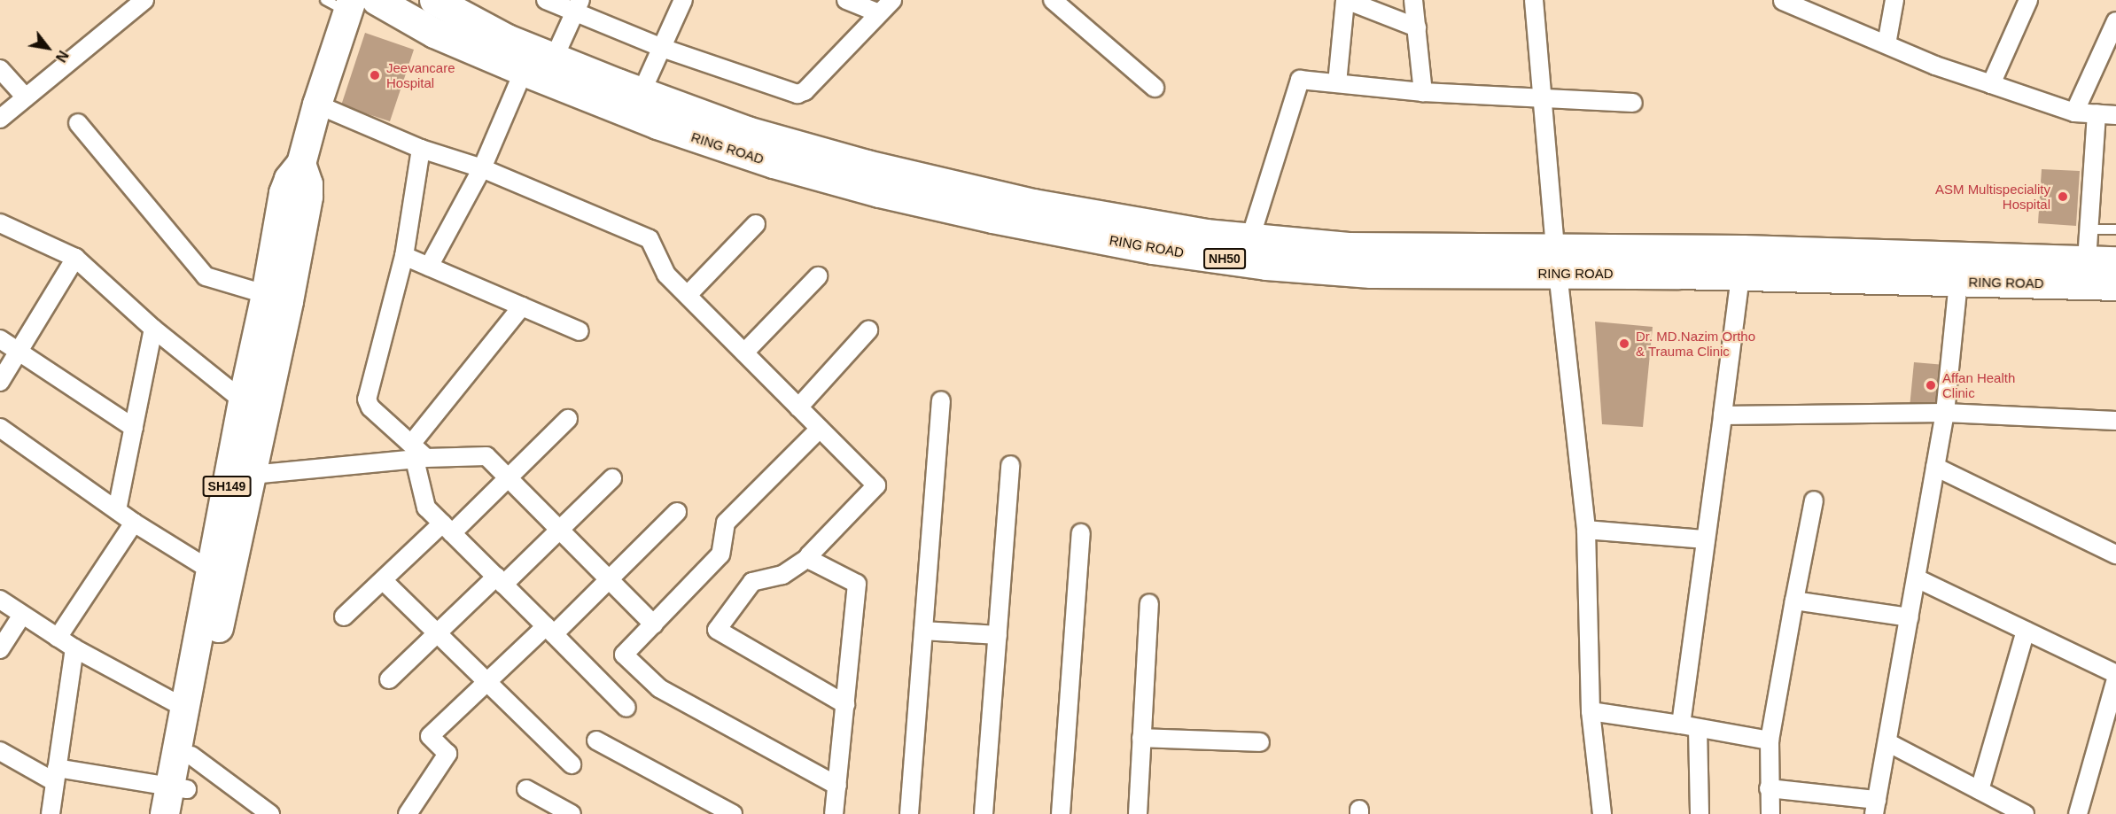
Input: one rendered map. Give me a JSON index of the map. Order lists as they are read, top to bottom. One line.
{"streets":{"highway":["RING ROAD","NH50"],"main road":["SH149"]},"places":["Jeevancare Hospital","ASM Multispeciality Hospital","Dr. MD.Nazim Ortho & Trauma Clinic","Affan Health Clinic"],"north":"bottom right"}
